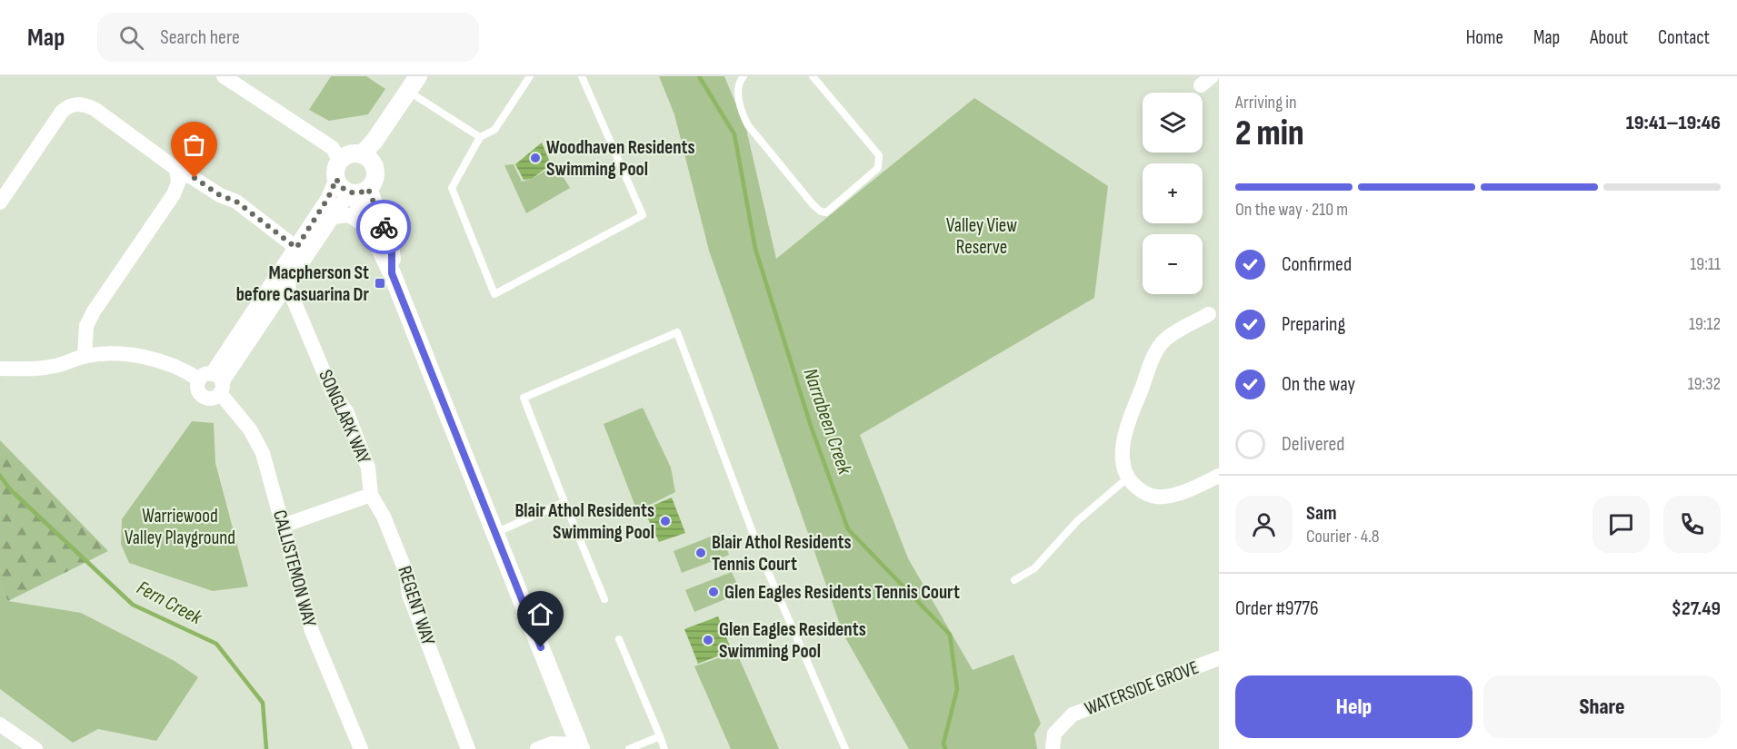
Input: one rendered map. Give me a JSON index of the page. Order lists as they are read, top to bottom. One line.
{"streets":{"street":["SONGLARK WAY","CALLISTEMON WAY","REGENT WAY","WATERSIDE GROVE"]},"crossings":[["SONGLARK WAY","REGENT WAY"]],"water":["Narrabeen Creek","Fern Creek"],"parks":["Valley View Reserve","Warriewood Valley Playground"],"places":{"other":["Woodhaven Residents Swimming Pool","Blair Athol Residents Swimming Pool","Blair Athol Residents Tennis Court","Glen Eagles Residents Tennis Court","Glen Eagles Residents Swimming Pool"],"transit":["Macpherson St before Casuarina Dr"]},"page":{"header":"Map","search":"Search here","nav":["Home","Map","About","Contact"],"heading":["2 min","Arriving in","19:41–19:46"],"panel":["Sam","Courier · 4.8","Order #9776","$27.49"],"map_buttons":["+","−"],"bar":"On the way · 210 m","list":[["Confirmed","19:11"],["Preparing","19:12"],["On the way","19:32"],"Delivered"],"buttons":["Help","Share"]}}
